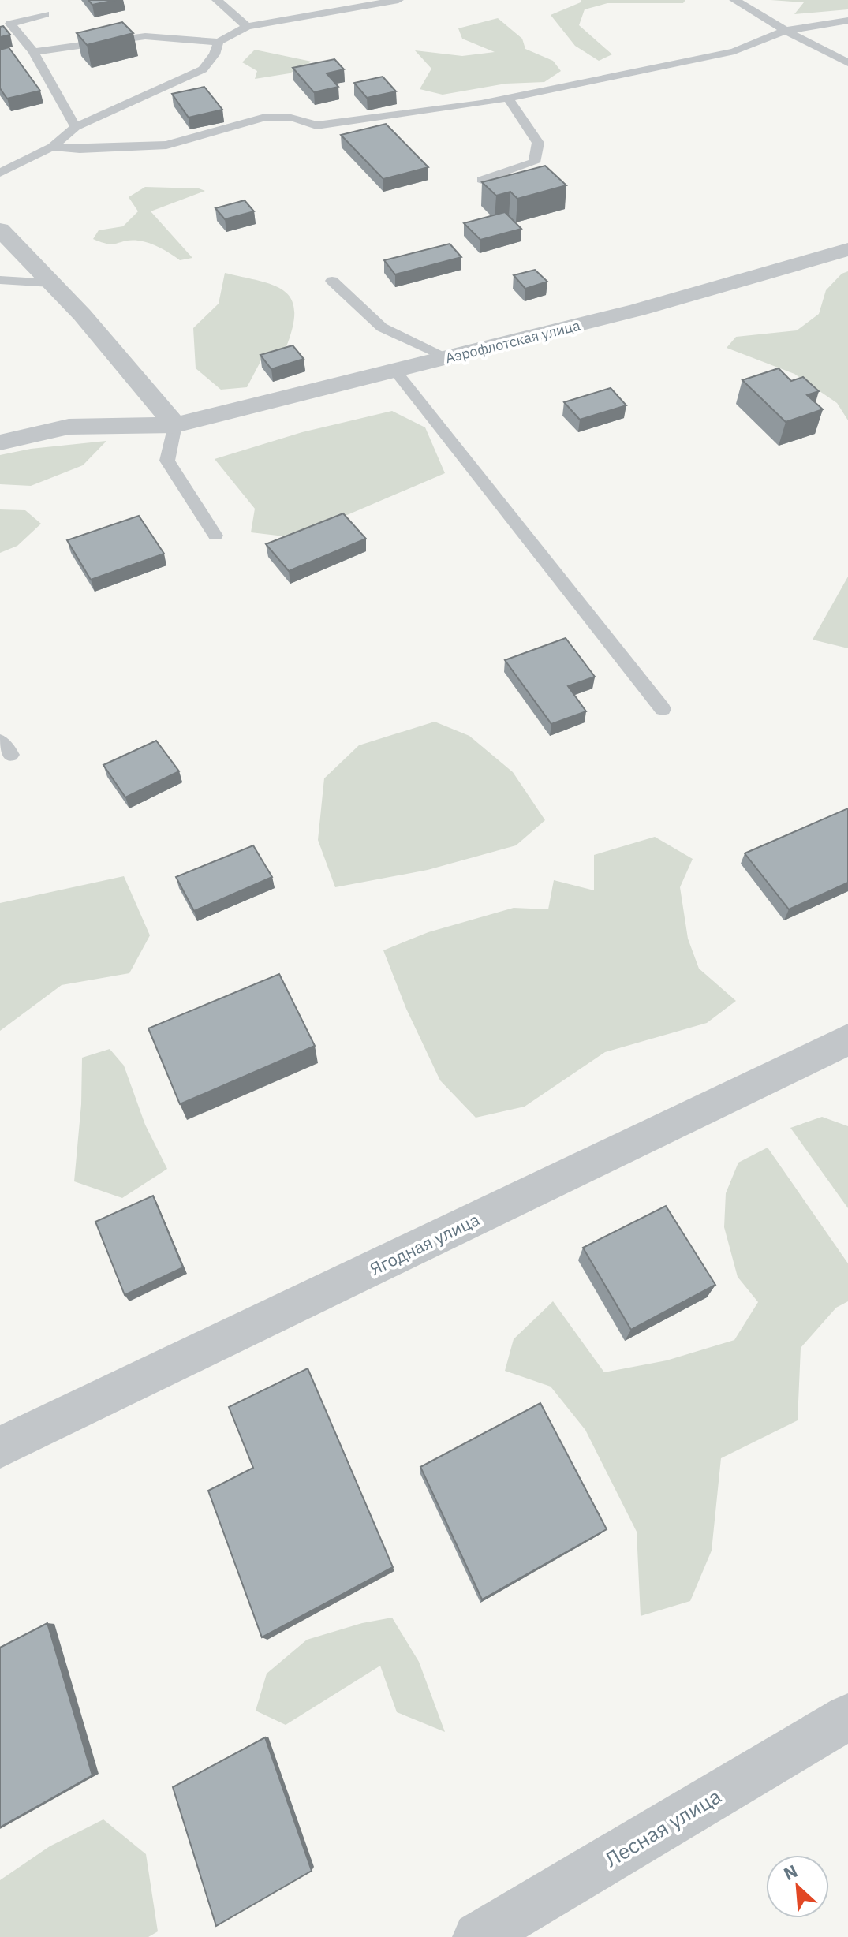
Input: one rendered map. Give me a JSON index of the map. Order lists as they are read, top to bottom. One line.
{"streets":{"street":["Аэрофлотская улица","Ягодная улица","Лесная улица"]},"north":"top left"}
